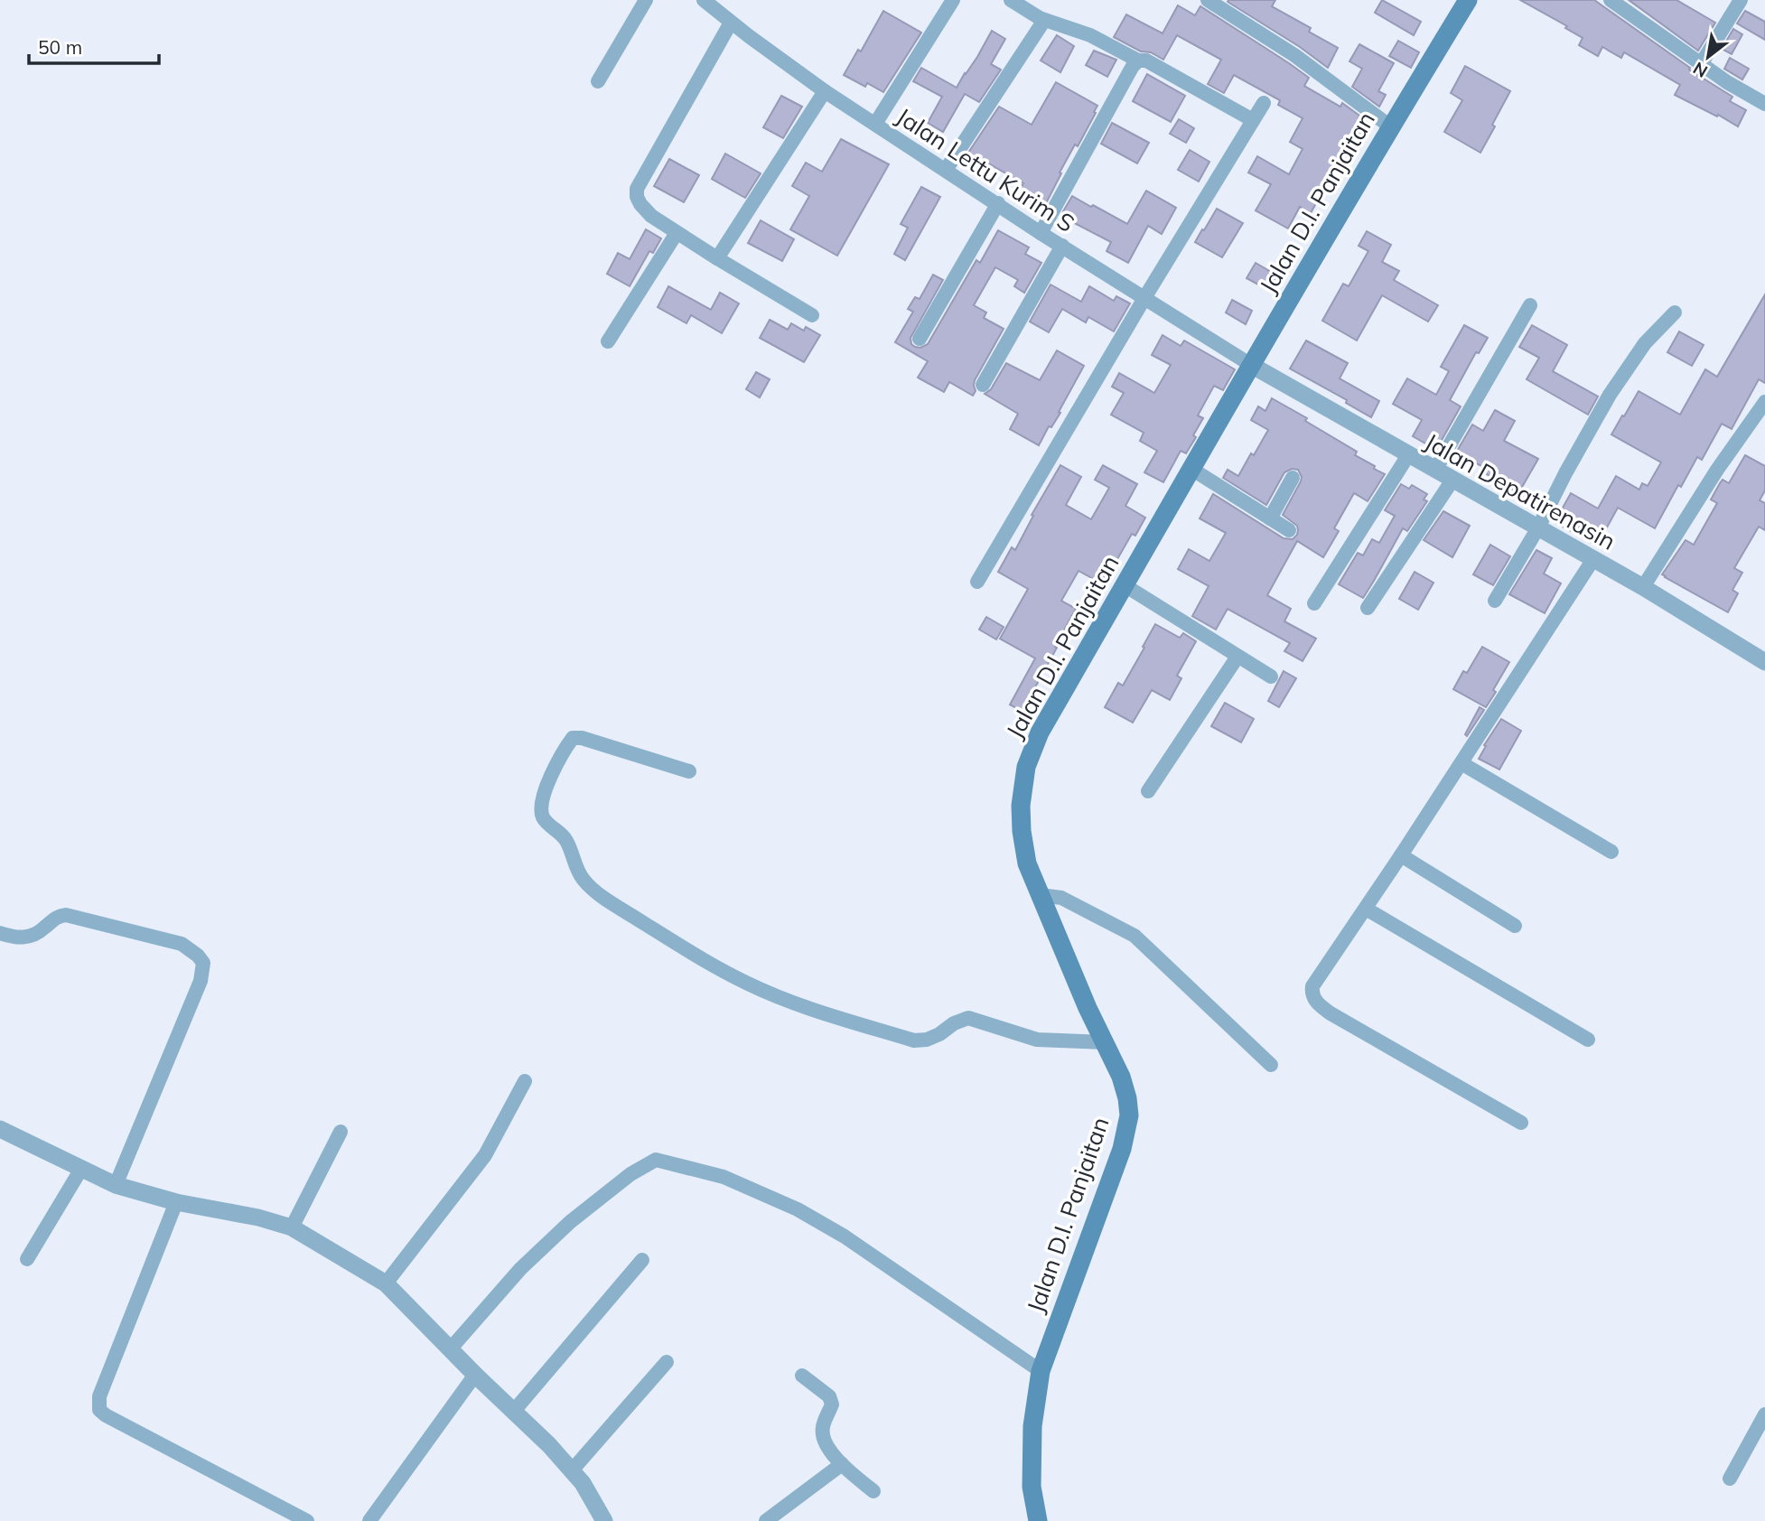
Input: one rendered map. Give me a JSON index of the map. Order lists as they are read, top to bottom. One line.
{"streets":{"main road":["Jalan D.I. Panjaitan"],"street":["Jalan Lettu Kurim S","Jalan Depatirenasin"]},"crossings":[["Jalan Lettu Kurim S","Jalan D.I. Panjaitan"],["Jalan Lettu Kurim S","Jalan Depatirenasin"],["Jalan D.I. Panjaitan","Jalan Depatirenasin"]],"scale_bar":"50 m","north":"bottom left"}
